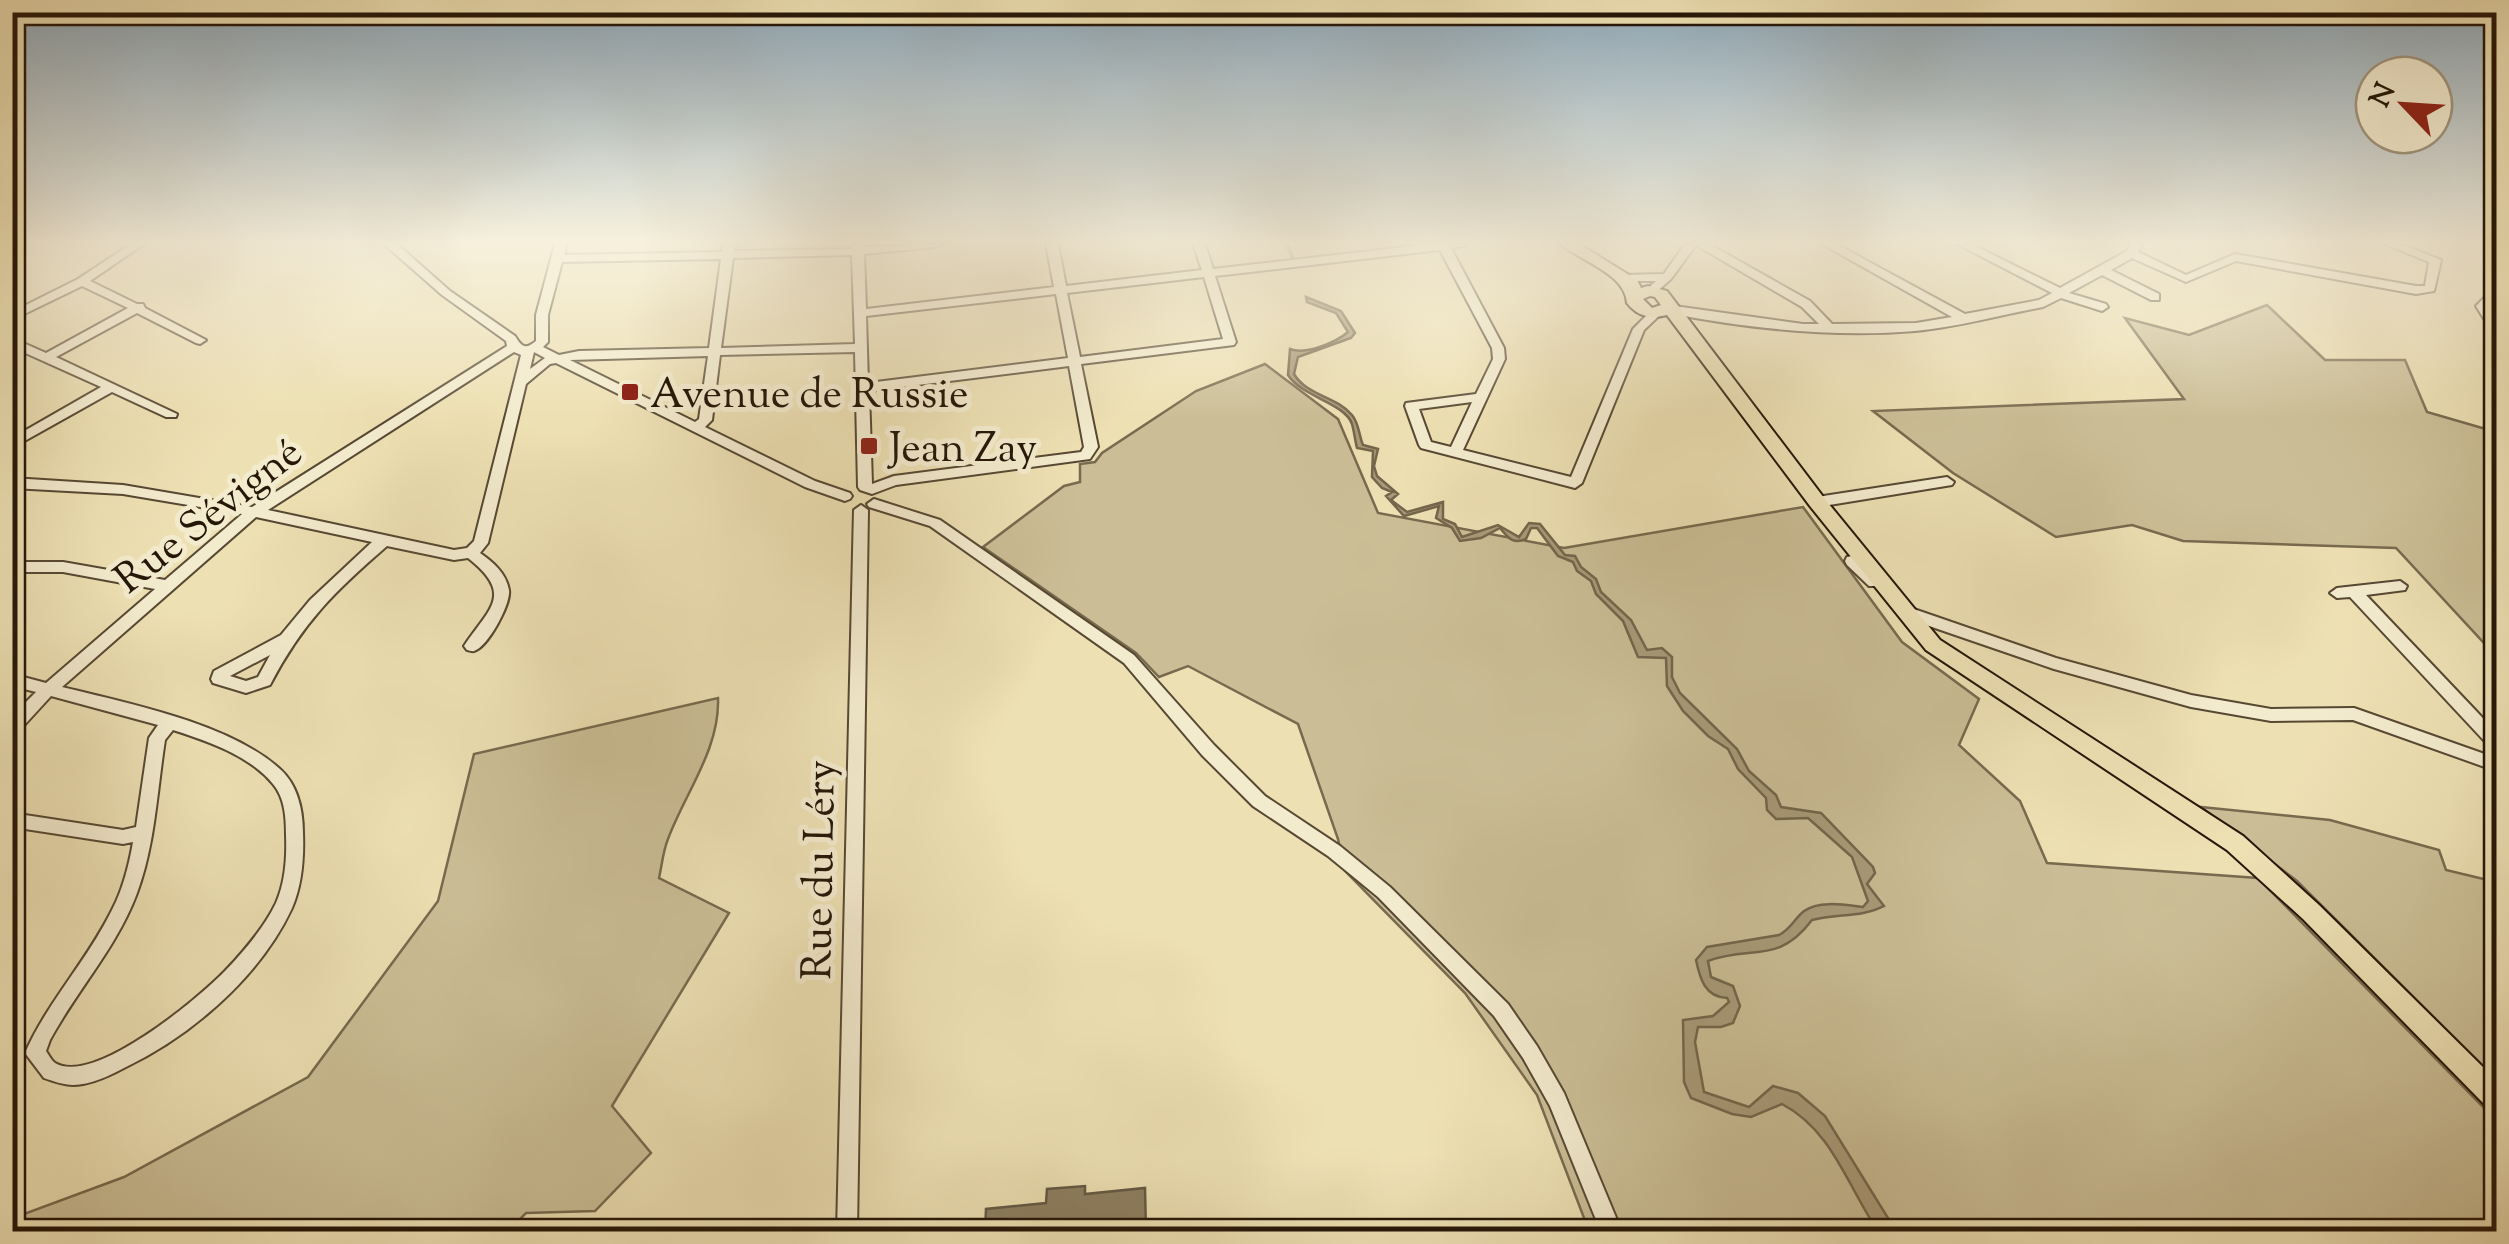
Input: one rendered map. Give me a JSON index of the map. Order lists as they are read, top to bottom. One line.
{"streets":{"street":["Rue Sévigné","Rue du Léry"]},"places":{"transit":["Avenue de Russie","Jean Zay"]},"north":"top left"}
